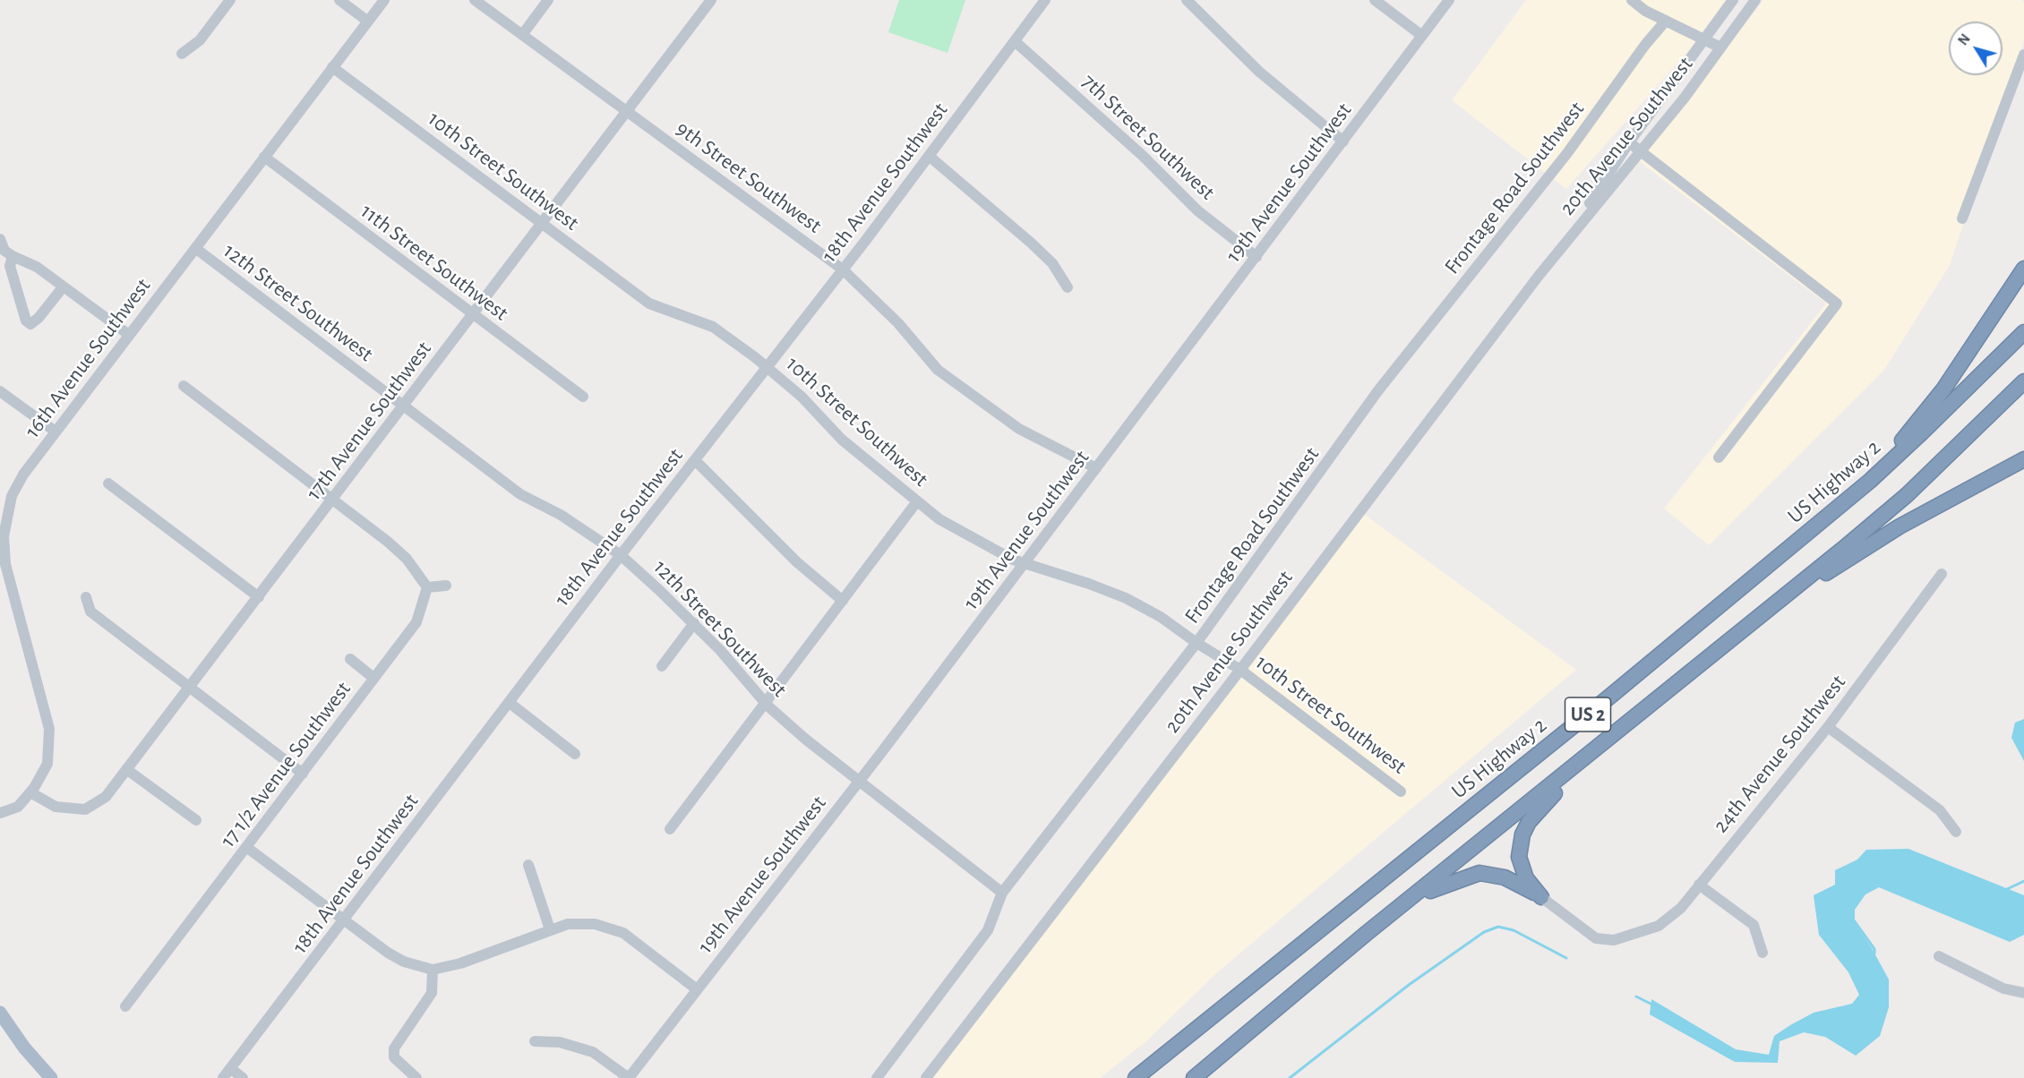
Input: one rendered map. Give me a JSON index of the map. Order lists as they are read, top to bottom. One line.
{"streets":{"highway":["US Highway 2","US 2"],"street":["20th Avenue Southwest","7th Street Southwest","10th Street Southwest","9th Street Southwest","18th Avenue Southwest","19th Avenue Southwest","Frontage Road Southwest","11th Street Southwest","12th Street Southwest","16th Avenue Southwest","17th Avenue Southwest","24th Avenue Southwest","17 1/2 Avenue Southwest"]},"crossings":[["20th Avenue Southwest","10th Street Southwest"],["7th Street Southwest","18th Avenue Southwest"],["7th Street Southwest","19th Avenue Southwest"],["10th Street Southwest","18th Avenue Southwest"],["10th Street Southwest","19th Avenue Southwest"],["10th Street Southwest","Frontage Road Southwest"],["10th Street Southwest","16th Avenue Southwest"],["10th Street Southwest","17th Avenue Southwest"],["9th Street Southwest","18th Avenue Southwest"],["9th Street Southwest","19th Avenue Southwest"],["9th Street Southwest","17th Avenue Southwest"],["18th Avenue Southwest","12th Street Southwest"],["19th Avenue Southwest","12th Street Southwest"],["Frontage Road Southwest","12th Street Southwest"],["11th Street Southwest","16th Avenue Southwest"],["11th Street Southwest","17th Avenue Southwest"],["12th Street Southwest","16th Avenue Southwest"],["12th Street Southwest","17th Avenue Southwest"],["16th Avenue Southwest","17th Avenue Southwest"]],"north":"top left"}
